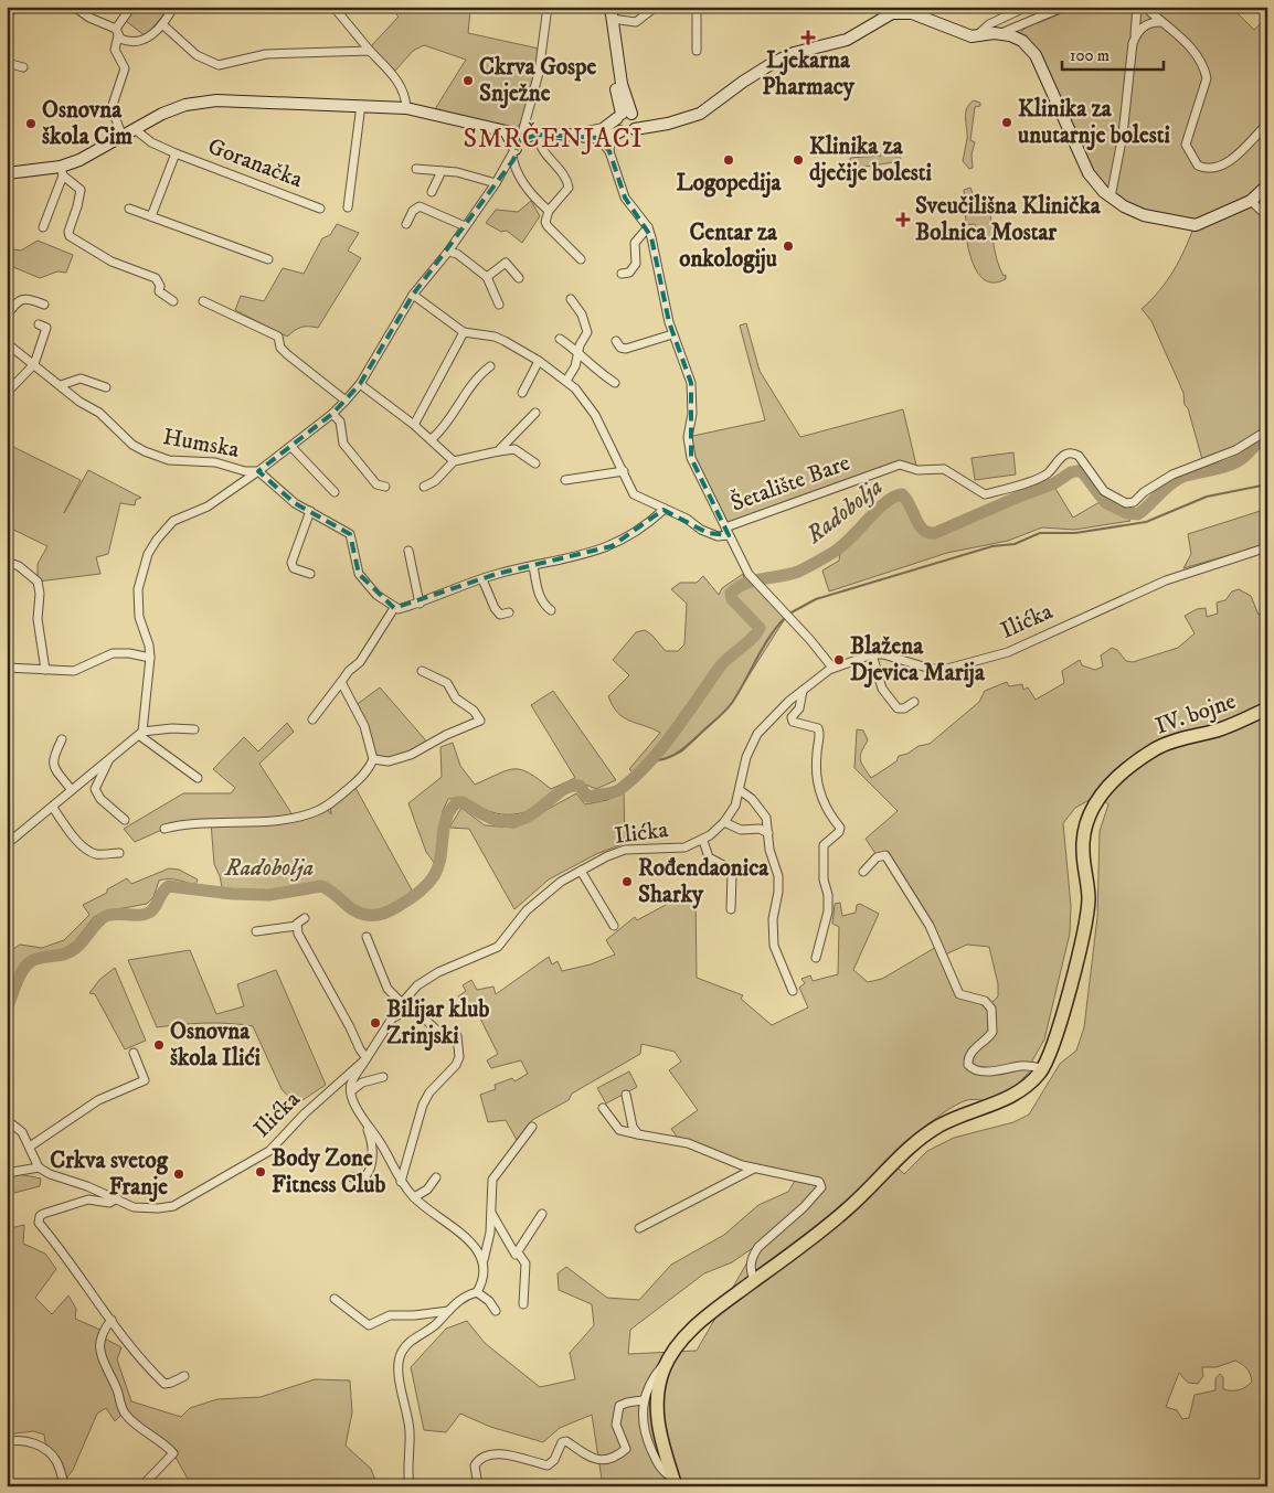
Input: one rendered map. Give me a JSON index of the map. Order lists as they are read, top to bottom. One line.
{"streets":{"main road":["IV. bojne"],"street":["Goranačka","Humska","Šetalište Bare","Ilićka"]},"districts":["SMRČENJACI"],"water":["Radobolja"],"places":{"health":["Ljekarna Pharmacy","Sveučilišna Klinička Bolnica Mostar"],"other":["Ckrva Gospe Snježne","Klinika za unutarnje bolesti","Osnovna škola Cim","Logopedija","Klinika za dječije bolesti","Centar za onkologiju","Blažena Djevica Marija","Rođendaonica Sharky","Bilijar klub Zrinjski","Osnovna škola Ilići","Body Zone Fitness Club","Crkva svetog Franje"]},"scale_bar":"100 m"}
